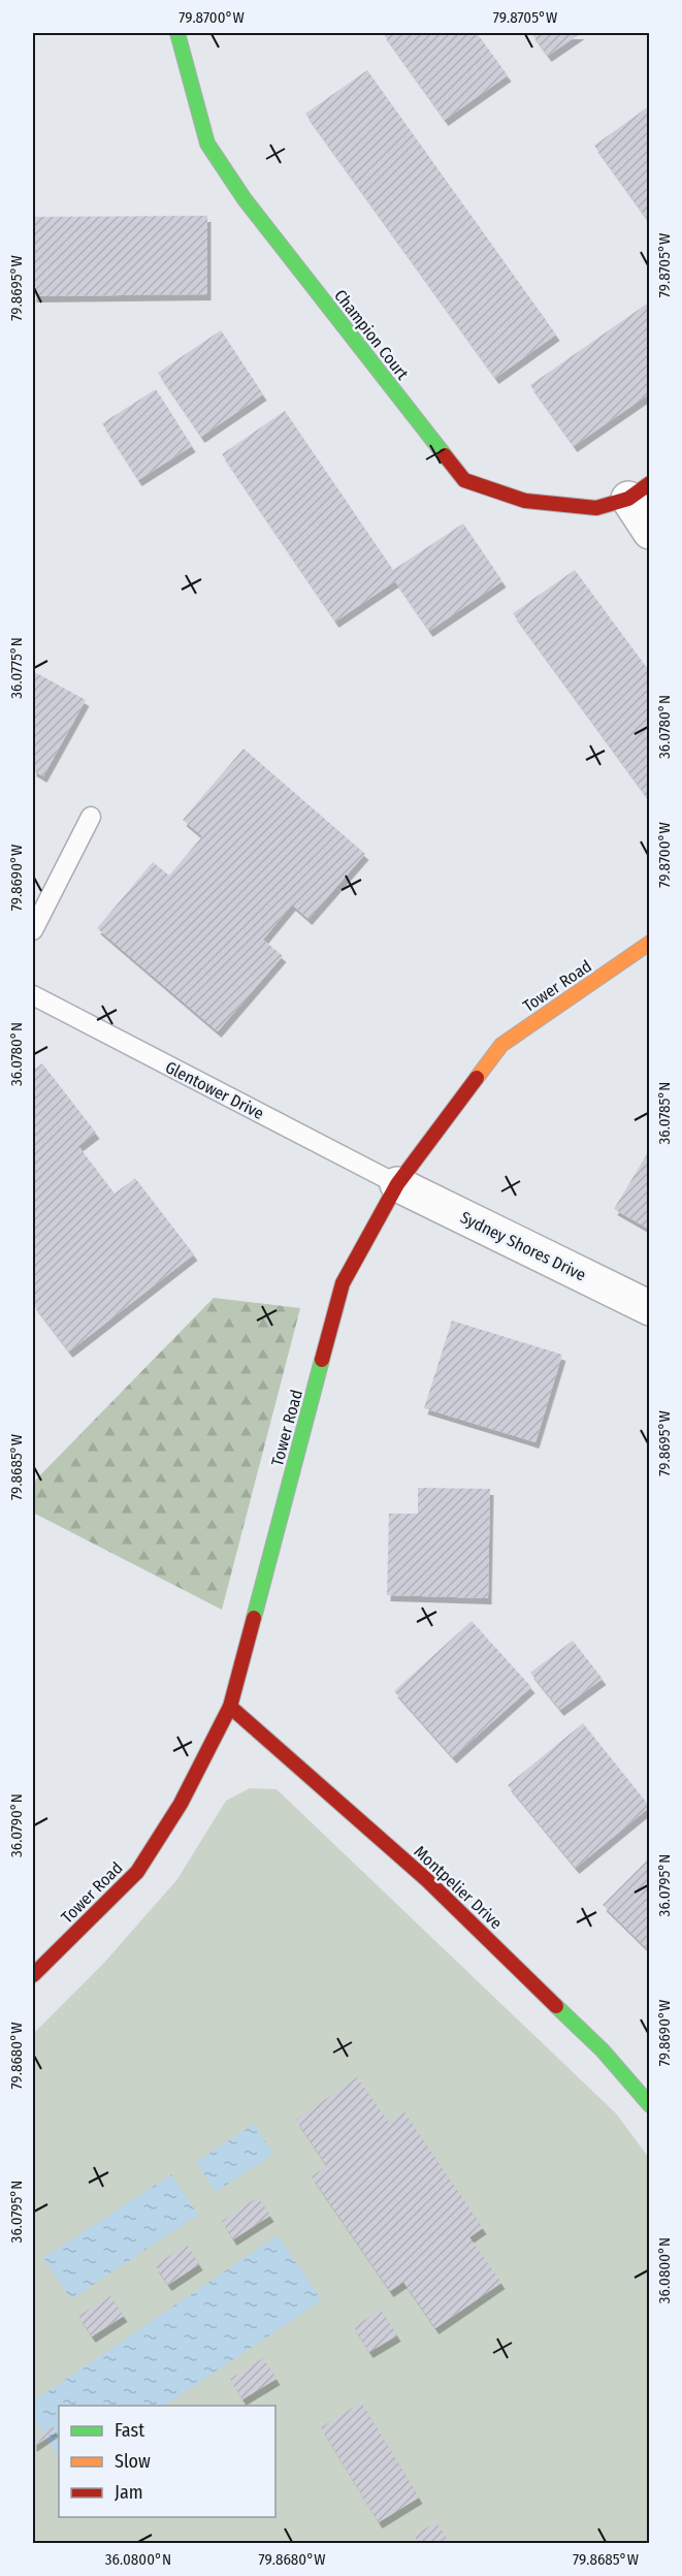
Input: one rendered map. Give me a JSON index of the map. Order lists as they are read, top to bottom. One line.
{"streets":{"street":["Champion Court","Tower Road","Sydney Shores Drive","Montpelier Drive"],"lane":["Glentower Drive"]},"crossings":[["Tower Road","Glentower Drive"],["Tower Road","Sydney Shores Drive"],["Tower Road","Montpelier Drive"],["Glentower Drive","Sydney Shores Drive"]],"legend":["Fast","Slow","Jam"],"coordinates":["79.8700°W","79.8705°W","79.8695°W","36.0775°N","36.0780°N","79.8690°W","36.0785°N","79.8685°W","36.0790°N","36.0795°N","79.8680°W","36.0800°N"]}
